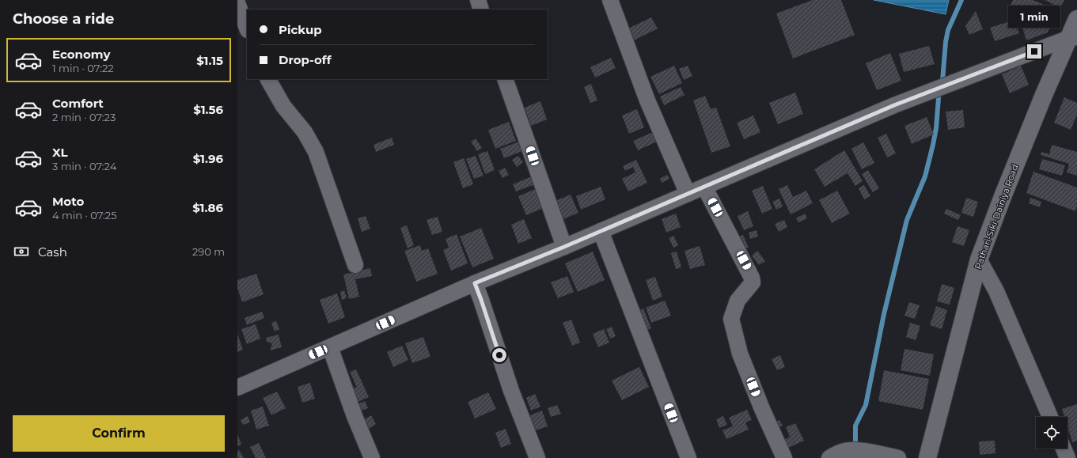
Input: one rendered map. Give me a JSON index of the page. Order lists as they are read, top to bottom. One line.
{"streets":{"main road":["Pathari-Siki-Dainiya Road"]},"page":{"heading":"Choose a ride","bubble":"1 min","banner":["Pickup","Drop-off"],"list":[{"name":"Economy","note":"1 min · 07:22","value":"$1.15"},{"name":"Comfort","note":"2 min · 07:23","value":"$1.56"},{"name":"XL","note":"3 min · 07:24","value":"$1.96"},{"name":"Moto","note":"4 min · 07:25","value":"$1.86"}],"pay":["Cash","290 m"],"buttons":"Confirm"}}
